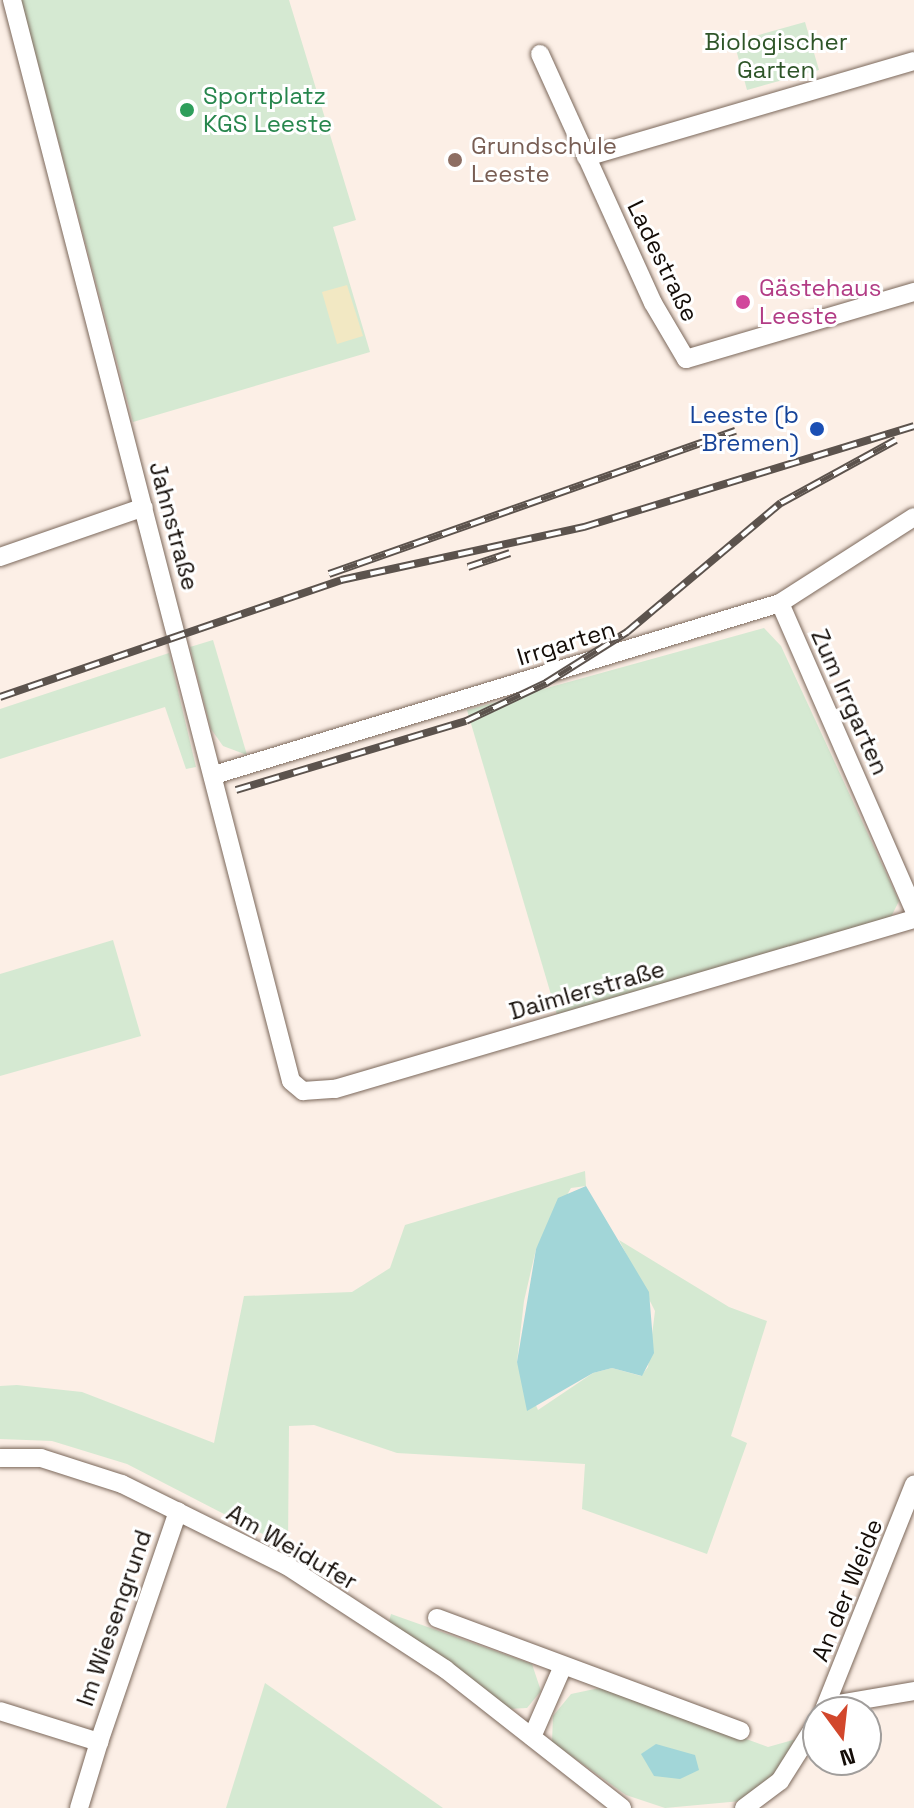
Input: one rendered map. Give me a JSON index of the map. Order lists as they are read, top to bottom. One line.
{"streets":{"street":["Ladestraße","Jahnstraße","Irrgarten","Zum Irrgarten","Daimlerstraße","Am Weidufer","An der Weide","Im Wiesengrund"]},"crossings":[["Jahnstraße","Irrgarten"],["Jahnstraße","Daimlerstraße"],["Irrgarten","Zum Irrgarten"],["Am Weidufer","Im Wiesengrund"]],"parks":["Biologischer Garten"],"places":["Sportplatz KGS Leeste","Grundschule Leeste","Gästehaus Leeste","Leeste (b Bremen)"],"north":"bottom"}
